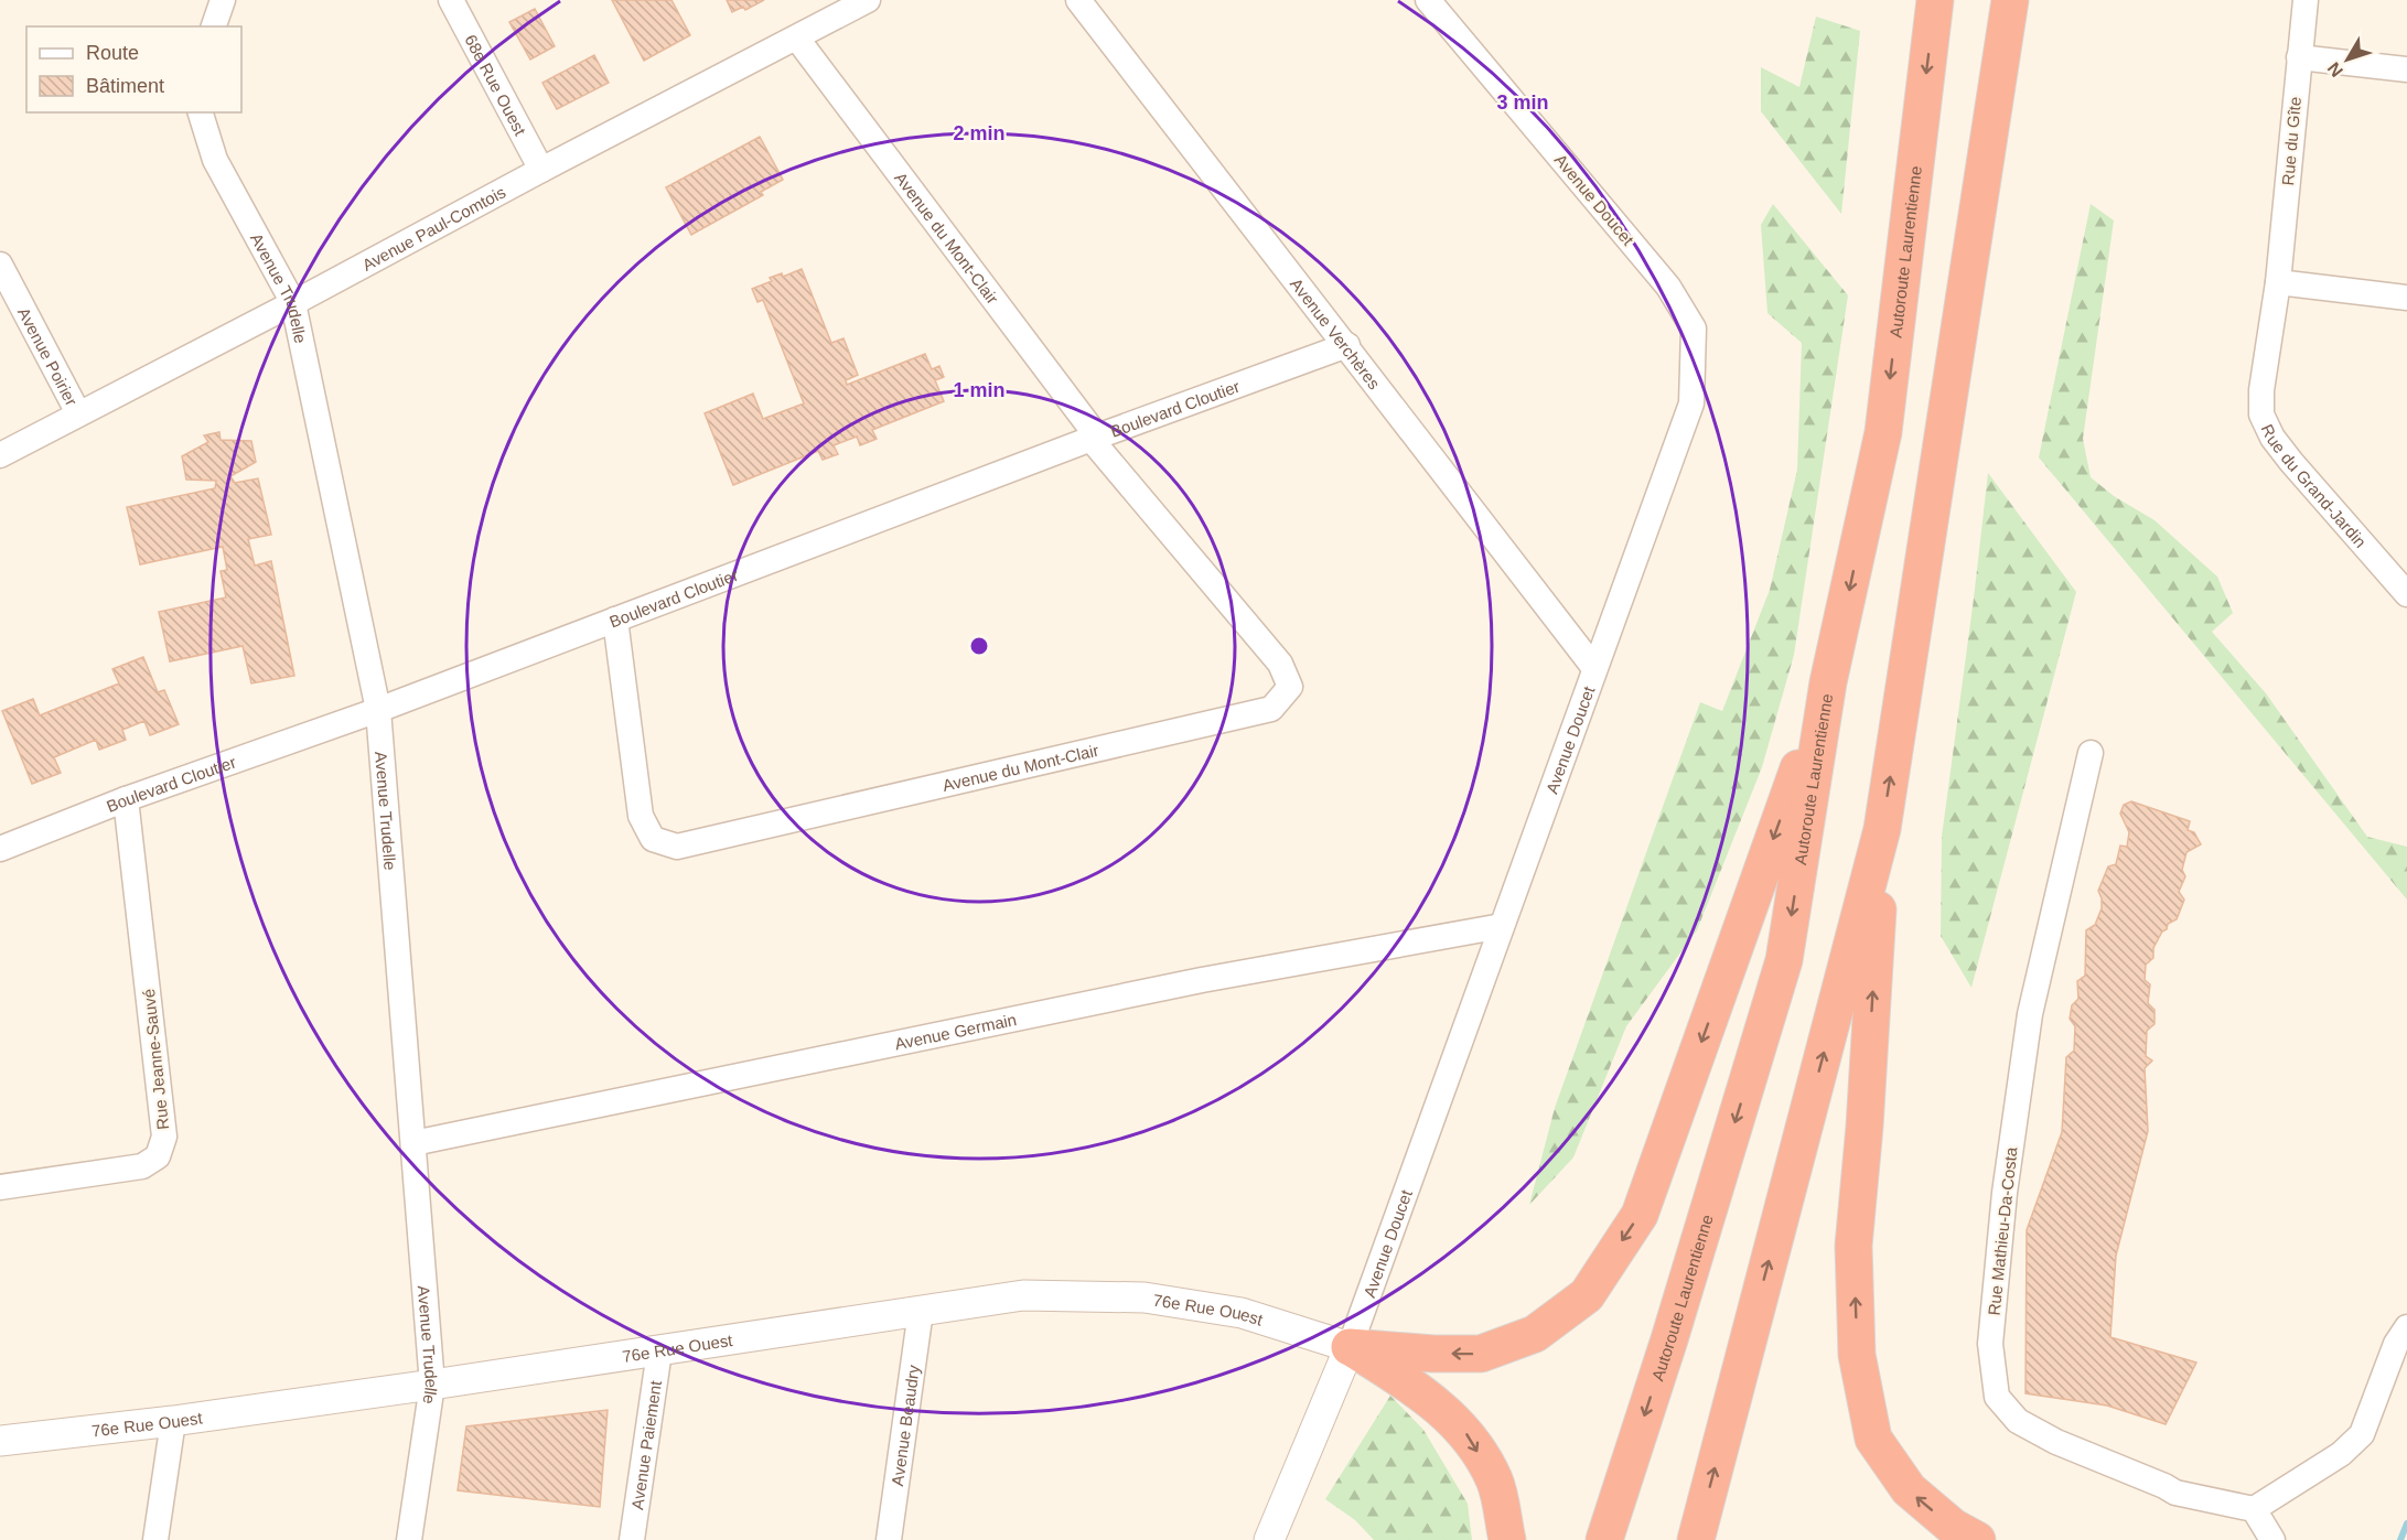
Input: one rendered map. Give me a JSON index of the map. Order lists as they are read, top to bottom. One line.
{"streets":{"highway":["Autoroute Laurentienne"],"street":["68e Rue Ouest","Rue du Gîte","Avenue Doucet","Avenue Paul-Comtois","Avenue du Mont-Clair","Avenue Trudelle","Avenue Verchères","Avenue Poirier","Boulevard Cloutier","Rue du Grand-Jardin","Avenue Germain","Rue Jeanne-Sauvé","Rue Mathieu-Da-Costa","76e Rue Ouest","Avenue Beaudry","Avenue Paiement"]},"crossings":[["68e Rue Ouest","Avenue Paul-Comtois"],["Rue du Gîte","Rue du Grand-Jardin"],["Avenue Doucet","Avenue Verchères"],["Avenue Doucet","Avenue Germain"],["Avenue Doucet","76e Rue Ouest"],["Avenue Paul-Comtois","Avenue du Mont-Clair"],["Avenue Paul-Comtois","Avenue Trudelle"],["Avenue Paul-Comtois","Avenue Poirier"],["Avenue du Mont-Clair","Boulevard Cloutier"],["Avenue Trudelle","Boulevard Cloutier"],["Avenue Trudelle","Avenue Germain"],["Avenue Trudelle","76e Rue Ouest"],["Avenue Verchères","Boulevard Cloutier"],["Boulevard Cloutier","Rue Jeanne-Sauvé"],["76e Rue Ouest","Avenue Beaudry"],["76e Rue Ouest","Avenue Paiement"]],"legend":["Route","Bâtiment"],"north":"bottom left","rings":["3 min","2 min","1 min"]}
